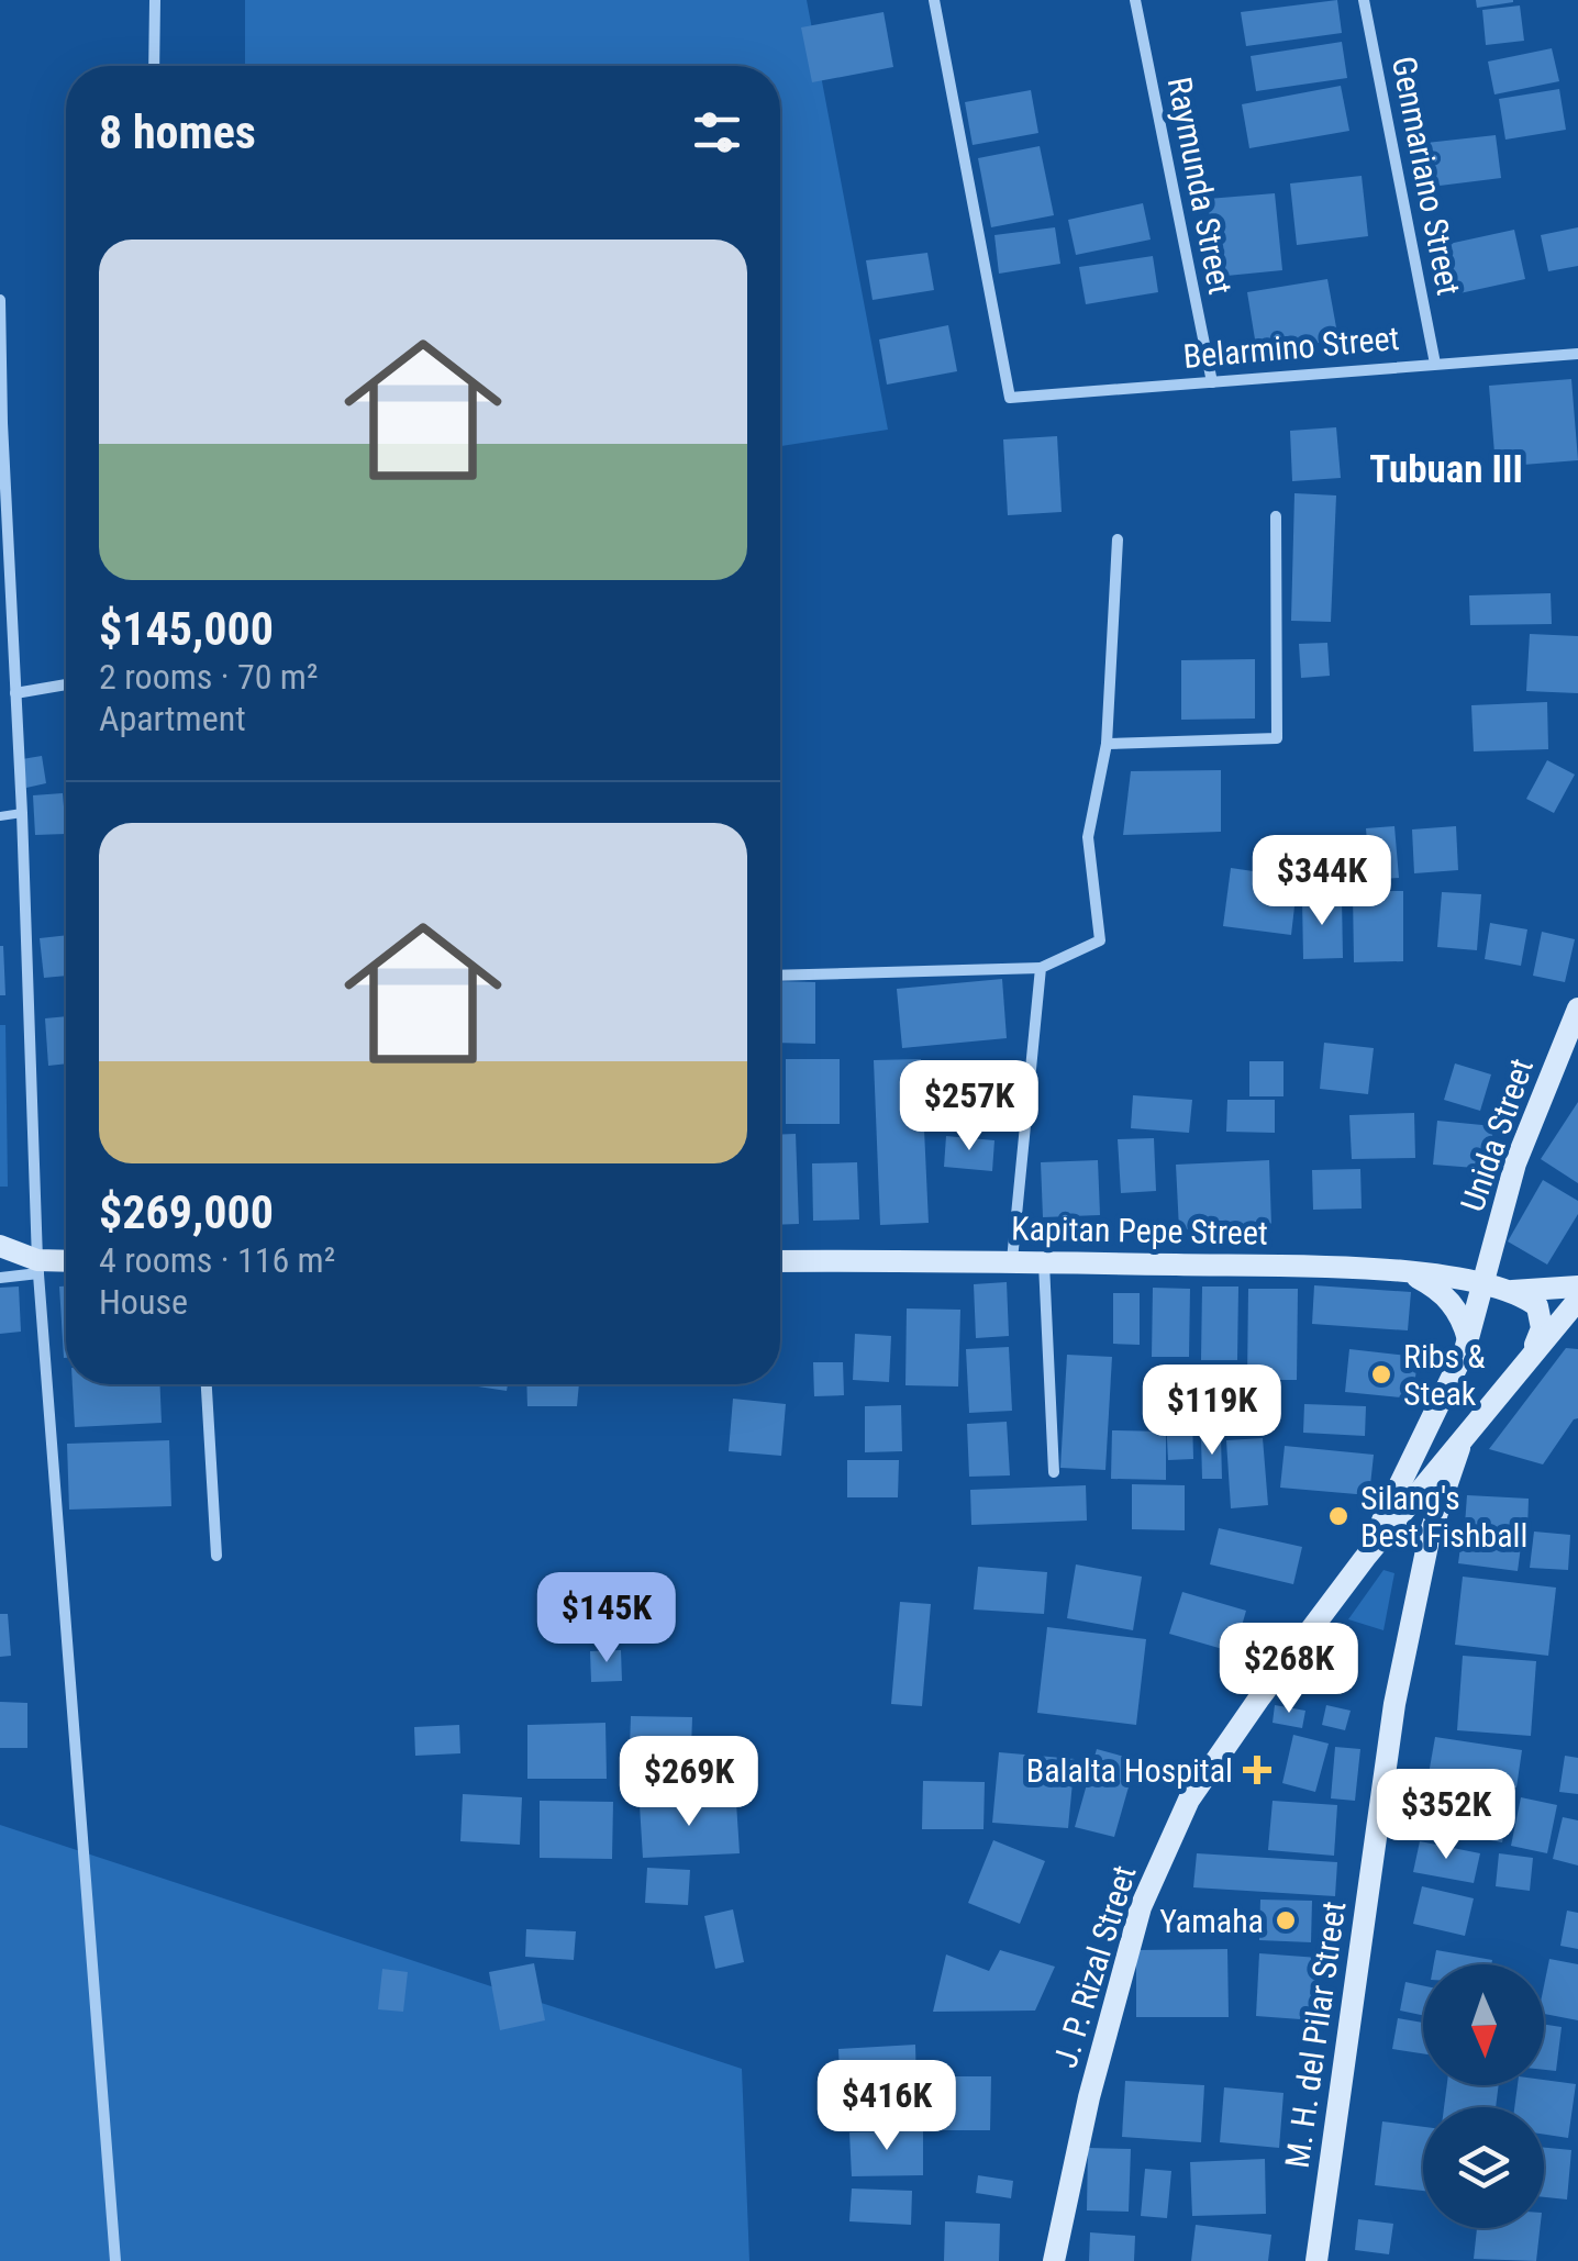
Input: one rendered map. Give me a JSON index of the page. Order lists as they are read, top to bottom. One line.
{"streets":{"main road":["Unida Street","Kapitan Pepe Street","J. P. Rizal Street","M. H. del Pilar Street"],"street":["Genmariano Street","Raymunda Street","Belarmino Street"]},"crossings":[["Genmariano Street","Belarmino Street"],["Raymunda Street","Belarmino Street"],["Unida Street","Kapitan Pepe Street"],["Unida Street","J. P. Rizal Street"],["J. P. Rizal Street","M. H. del Pilar Street"]],"districts":["Tubuan III"],"places":{"other":["Ribs & Steak","Silang's Best Fishball","Yamaha"],"health":["Balalta Hospital"]},"north":"bottom","page":{"heading":"8 homes","list":[{"name":"$145,000","note":"2 rooms · 70 m² · Apartment"},{"name":"$269,000","note":"4 rooms · 116 m² · House"}],"price":["$344K","$257K","$119K","$145K","$268K","$269K","$352K","$416K"]}}
